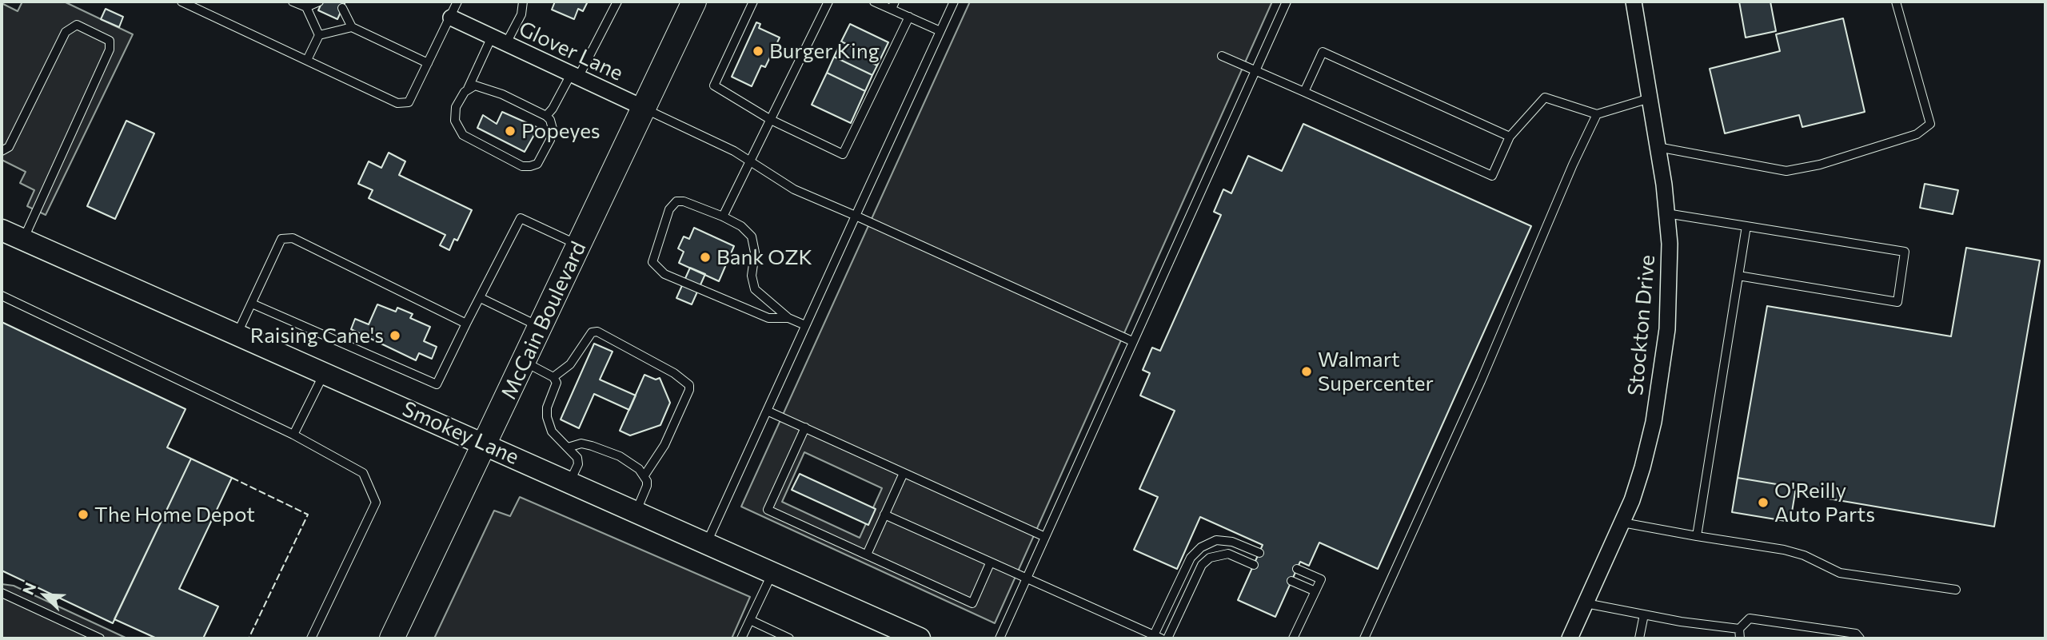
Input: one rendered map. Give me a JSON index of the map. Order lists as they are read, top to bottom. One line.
{"streets":{"main road":["McCain Boulevard"],"street":["Glover Lane","Stockton Drive","Smokey Lane"]},"crossings":[["Glover Lane","McCain Boulevard"],["McCain Boulevard","Smokey Lane"]],"places":["Burger King","Popeyes","Bank OZK","Raising Cane's","Walmart Supercenter","O'Reilly Auto Parts","The Home Depot"],"north":"top left"}
